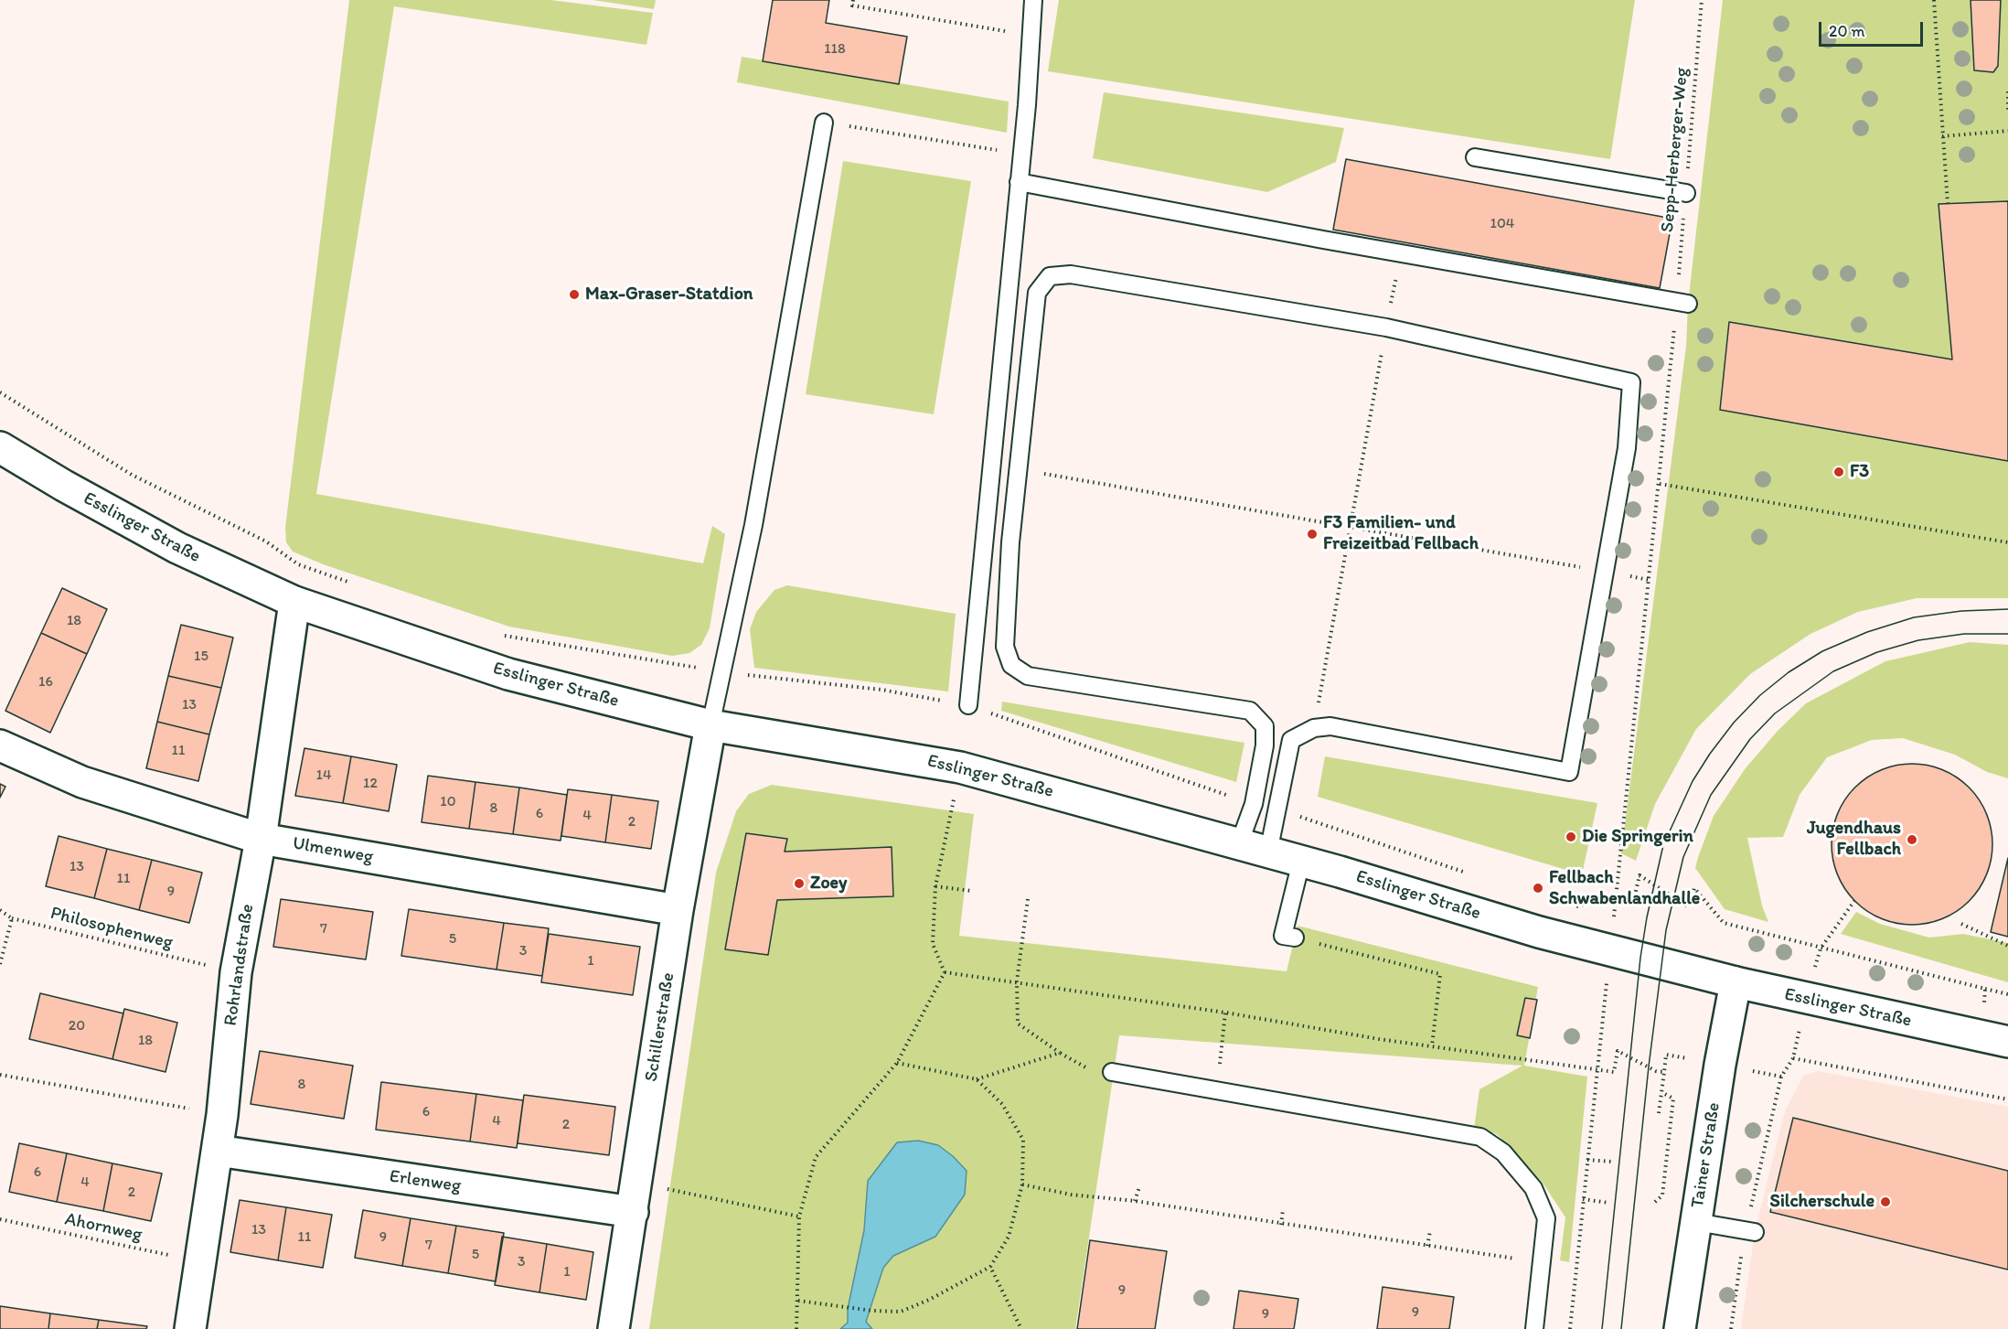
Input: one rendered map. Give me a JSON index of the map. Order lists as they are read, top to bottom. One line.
{"streets":{"street":["Esslinger Straße","Ulmenweg","Rohrlandstraße","Schillerstraße","Tainer Straße","Erlenweg"],"path":["Sepp-Herberger-Weg","Philosophenweg","Ahornweg"]},"crossings":[["Sepp-Herberger-Weg","Esslinger Straße"],["Esslinger Straße","Rohrlandstraße"],["Esslinger Straße","Schillerstraße"],["Esslinger Straße","Tainer Straße"],["Ulmenweg","Rohrlandstraße"],["Ulmenweg","Schillerstraße"],["Rohrlandstraße","Erlenweg"],["Rohrlandstraße","Ahornweg"],["Schillerstraße","Erlenweg"]],"places":["Max-Graser-Statdion","F3","F3 Familien- und Freizeitbad Fellbach","Die Springerin","Jugendhaus Fellbach","Zoey","Fellbach Schwabenlandhalle","Silcherschule"],"house_numbers":["118","104","18","15","16","13","11","14","12","10","8","6","4","2","13","11","9","7","5","3","1","20","18","8","6","4","2","6","4","2","13","11","9","7","5","3","1","9","9","9"],"scale_bar":"20 m"}
